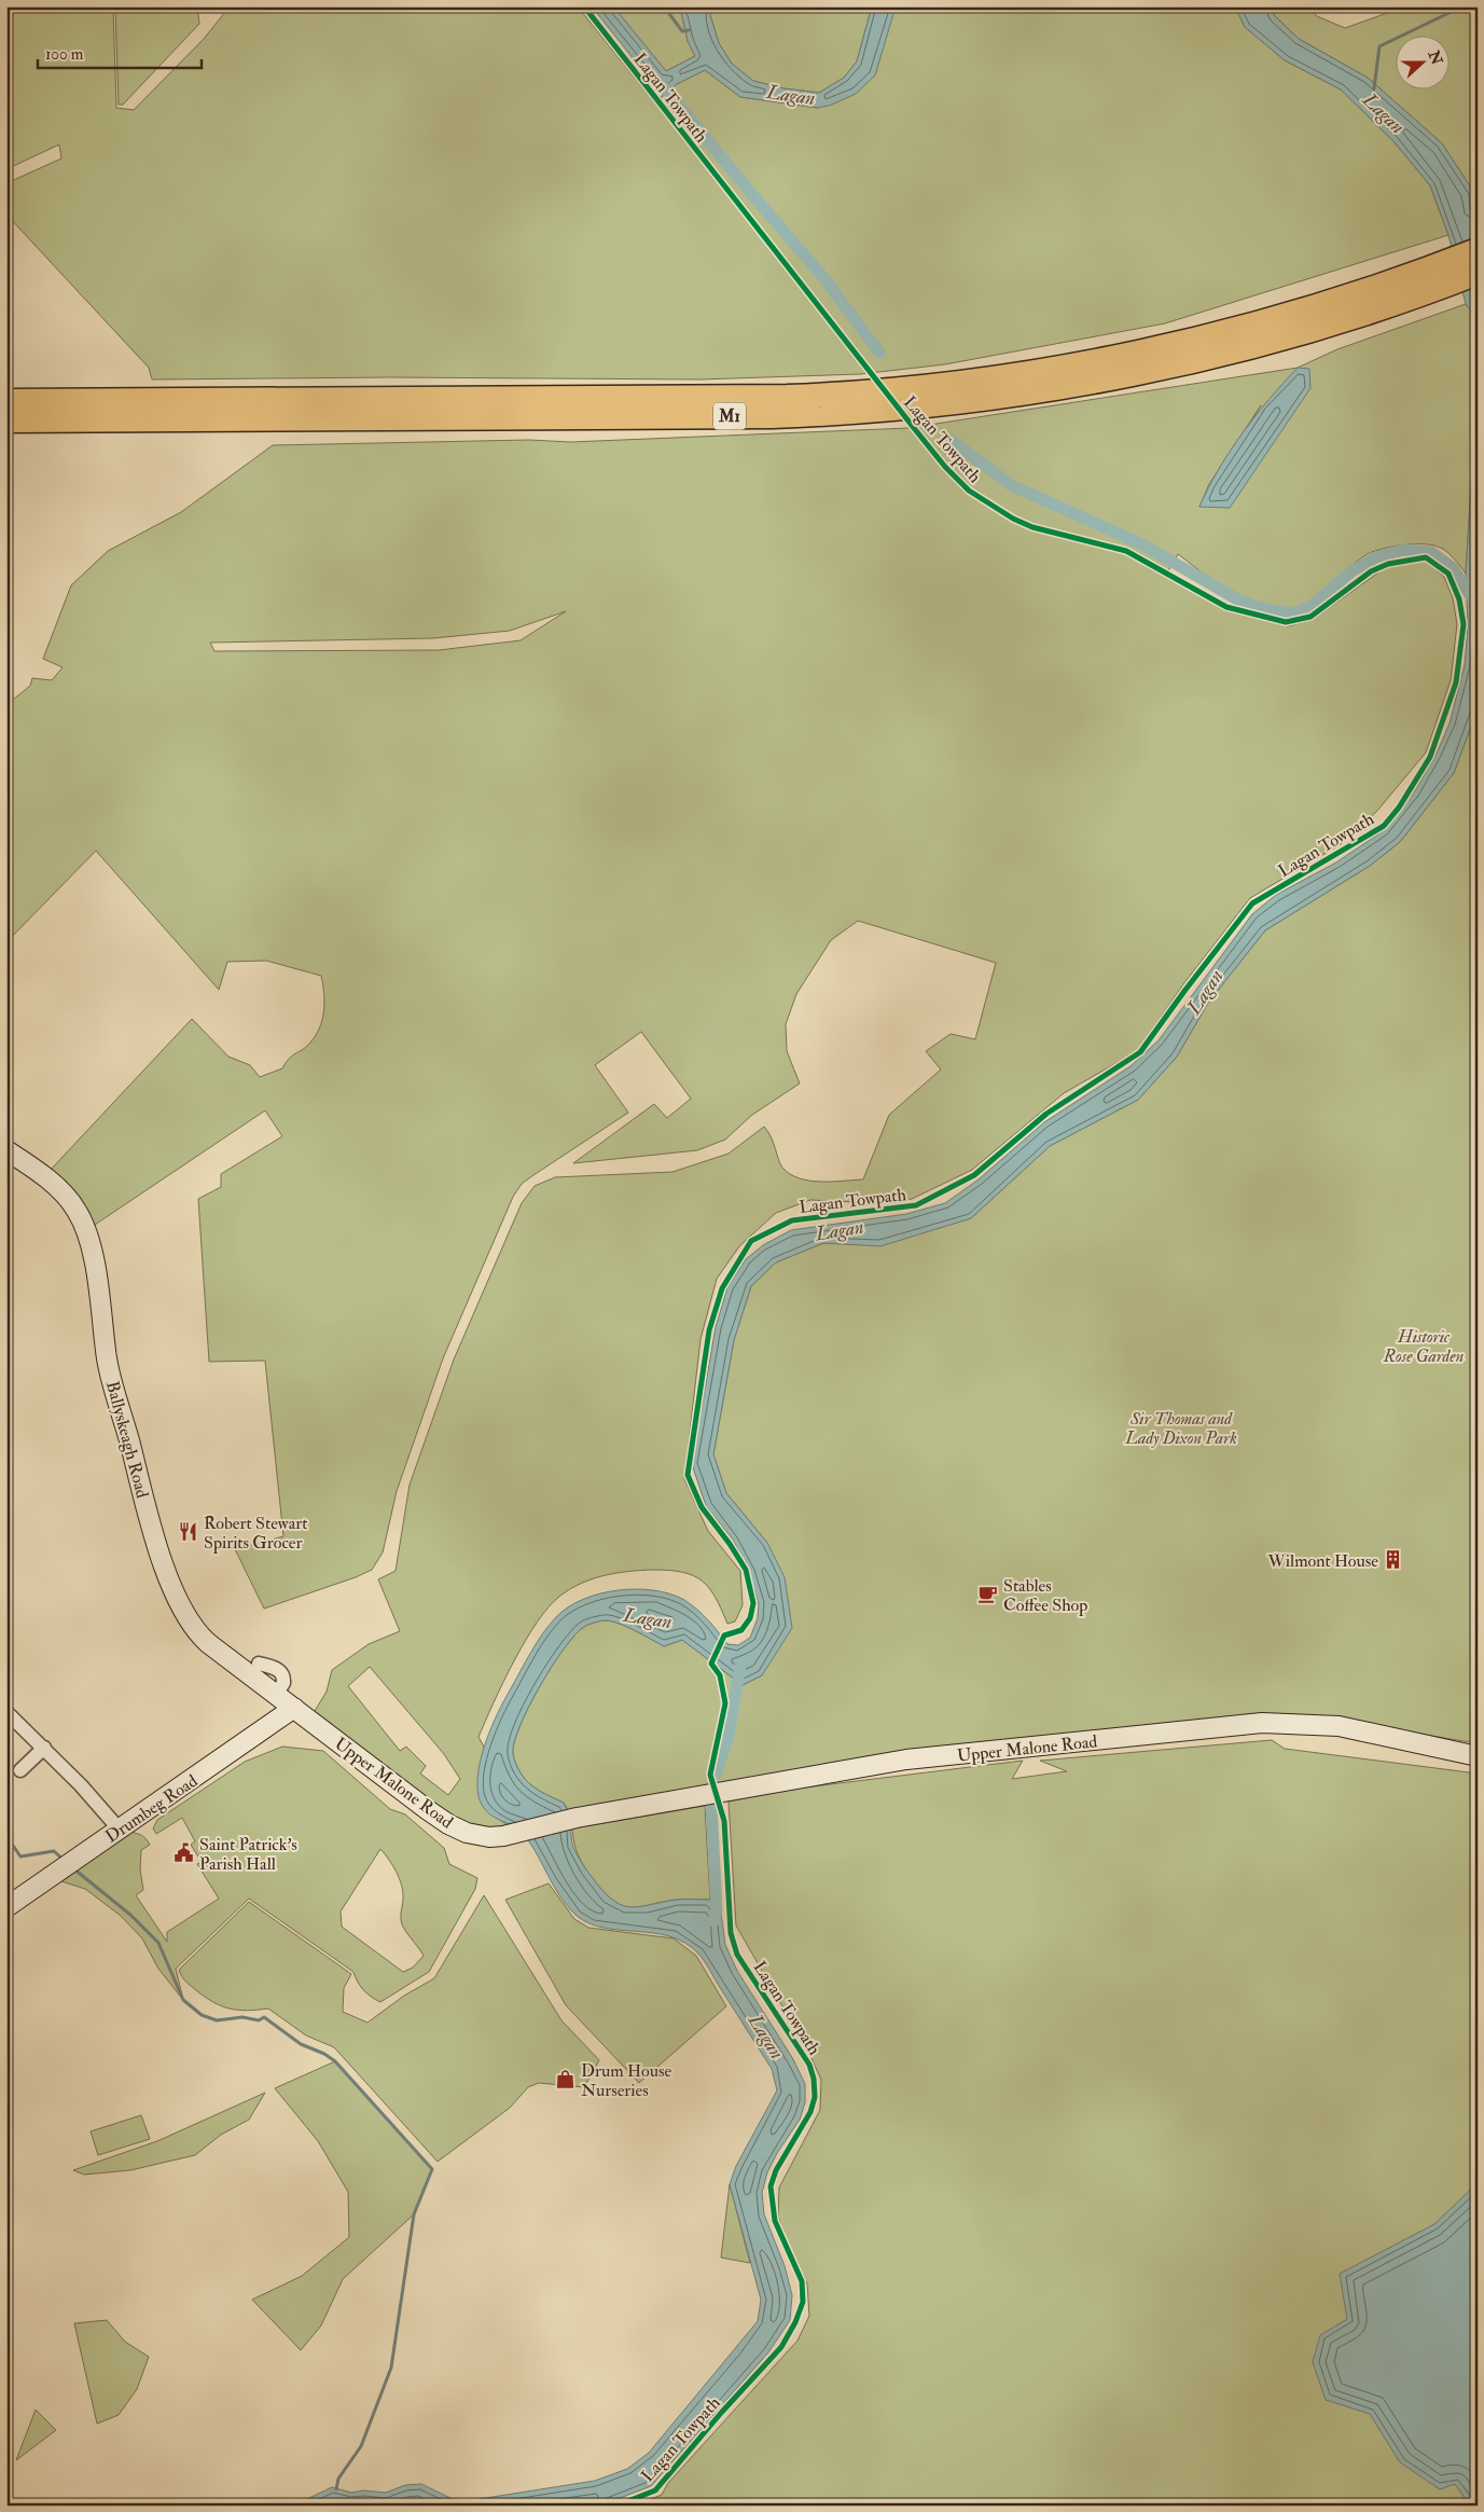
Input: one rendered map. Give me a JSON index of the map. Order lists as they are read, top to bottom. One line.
{"streets":{"highway":["M1"],"main road":["Ballyskeagh Road","Upper Malone Road","Drumbeg Road"],"cycle path":["Lagan Towpath"]},"crossings":[["Ballyskeagh Road","Upper Malone Road"],["Ballyskeagh Road","Drumbeg Road"],["Upper Malone Road","Drumbeg Road"]],"water":["Lagan"],"parks":["Historic Rose Garden","Sir Thomas and Lady Dixon Park"],"places":{"restaurant":["Robert Stewart Spirits Grocer"],"building":["Wilmont House"],"cafe":["Stables Coffee Shop"],"public building":["Saint Patrick's Parish Hall"],"shop":["Drum House Nurseries"]},"scale_bar":"100 m","north":"right"}
